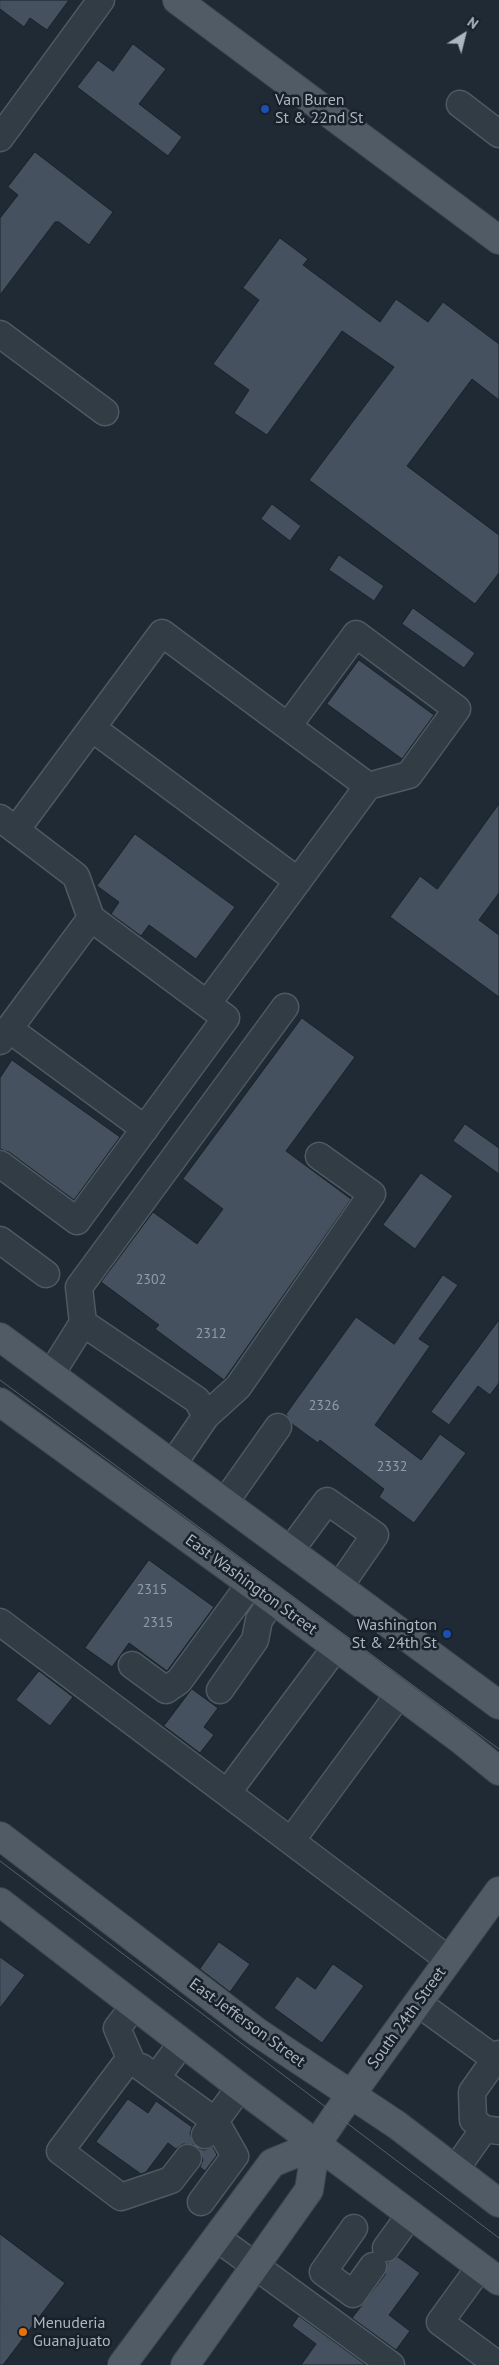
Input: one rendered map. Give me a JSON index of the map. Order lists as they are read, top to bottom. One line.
{"streets":{"main road":["East Washington Street","South 24th Street","East Jefferson Street"]},"crossings":[["South 24th Street","East Jefferson Street"]],"places":["Van Buren St & 22nd St","Washington St & 24th St","Menuderia Guanajuato"],"house_numbers":["2302","2312","2326","2332","2315","2315"],"north":"top right"}
